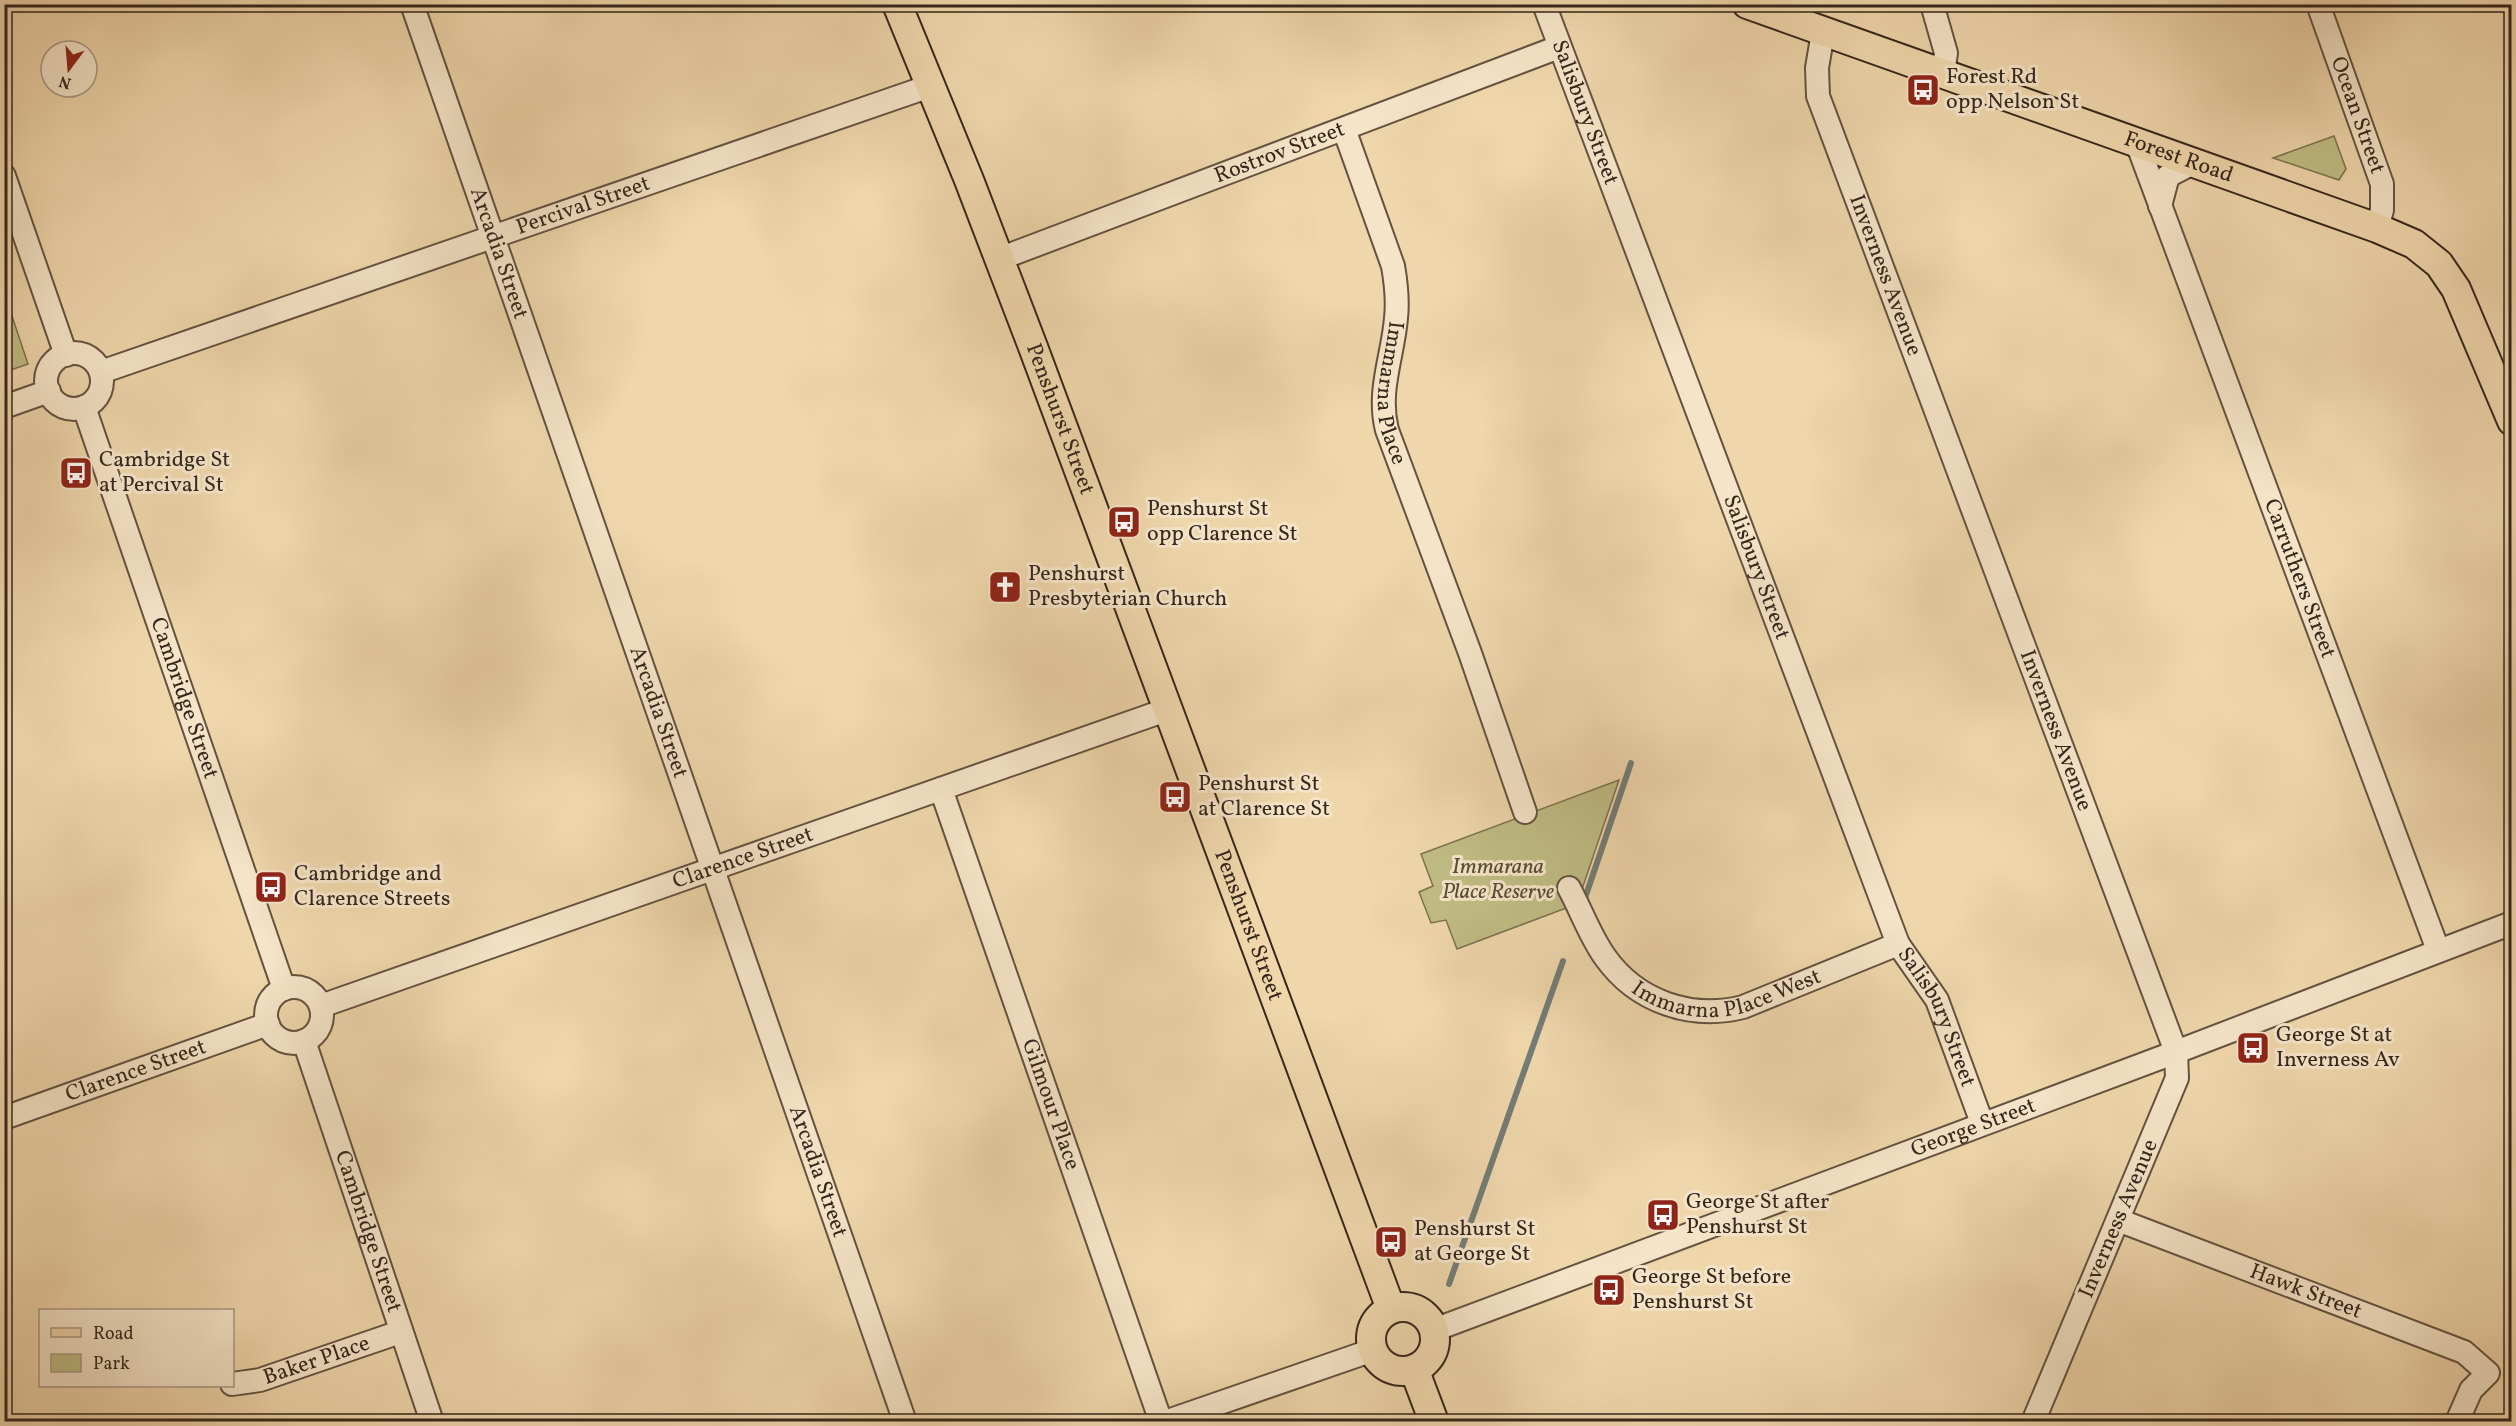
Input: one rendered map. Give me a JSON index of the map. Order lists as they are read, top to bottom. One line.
{"streets":{"main road":["Forest Road","Penshurst Street"],"street":["Salisbury Street","Ocean Street","Rostrov Street","Percival Street","Arcadia Street","Inverness Avenue","Immarna Place","Carruthers Street","Cambridge Street","Clarence Street","Immarna Place West","Gilmour Place","George Street","Hawk Street","Baker Place"]},"crossings":[["Salisbury Street","Rostrov Street"],["Salisbury Street","Immarna Place West"],["Salisbury Street","George Street"],["Ocean Street","Forest Road"],["Rostrov Street","Immarna Place"],["Rostrov Street","Penshurst Street"],["Forest Road","Inverness Avenue"],["Forest Road","Carruthers Street"],["Percival Street","Arcadia Street"],["Percival Street","Penshurst Street"],["Percival Street","Cambridge Street"],["Arcadia Street","Clarence Street"],["Inverness Avenue","George Street"],["Inverness Avenue","Hawk Street"],["Penshurst Street","Clarence Street"],["Penshurst Street","George Street"],["Carruthers Street","George Street"],["Cambridge Street","Clarence Street"],["Cambridge Street","Baker Place"],["Clarence Street","Gilmour Place"]],"parks":["Immarana Place Reserve"],"places":{"bus stop":["Forest Rd opp Nelson St","Cambridge St at Percival St","Penshurst St opp Clarence St","Penshurst St at Clarence St","Cambridge and Clarence Streets","George St at Inverness Av","George St after Penshurst St","Penshurst St at George St","George St before Penshurst St"],"church":["Penshurst Presbyterian Church"]},"legend":["Road","Park"],"north":"bottom"}
